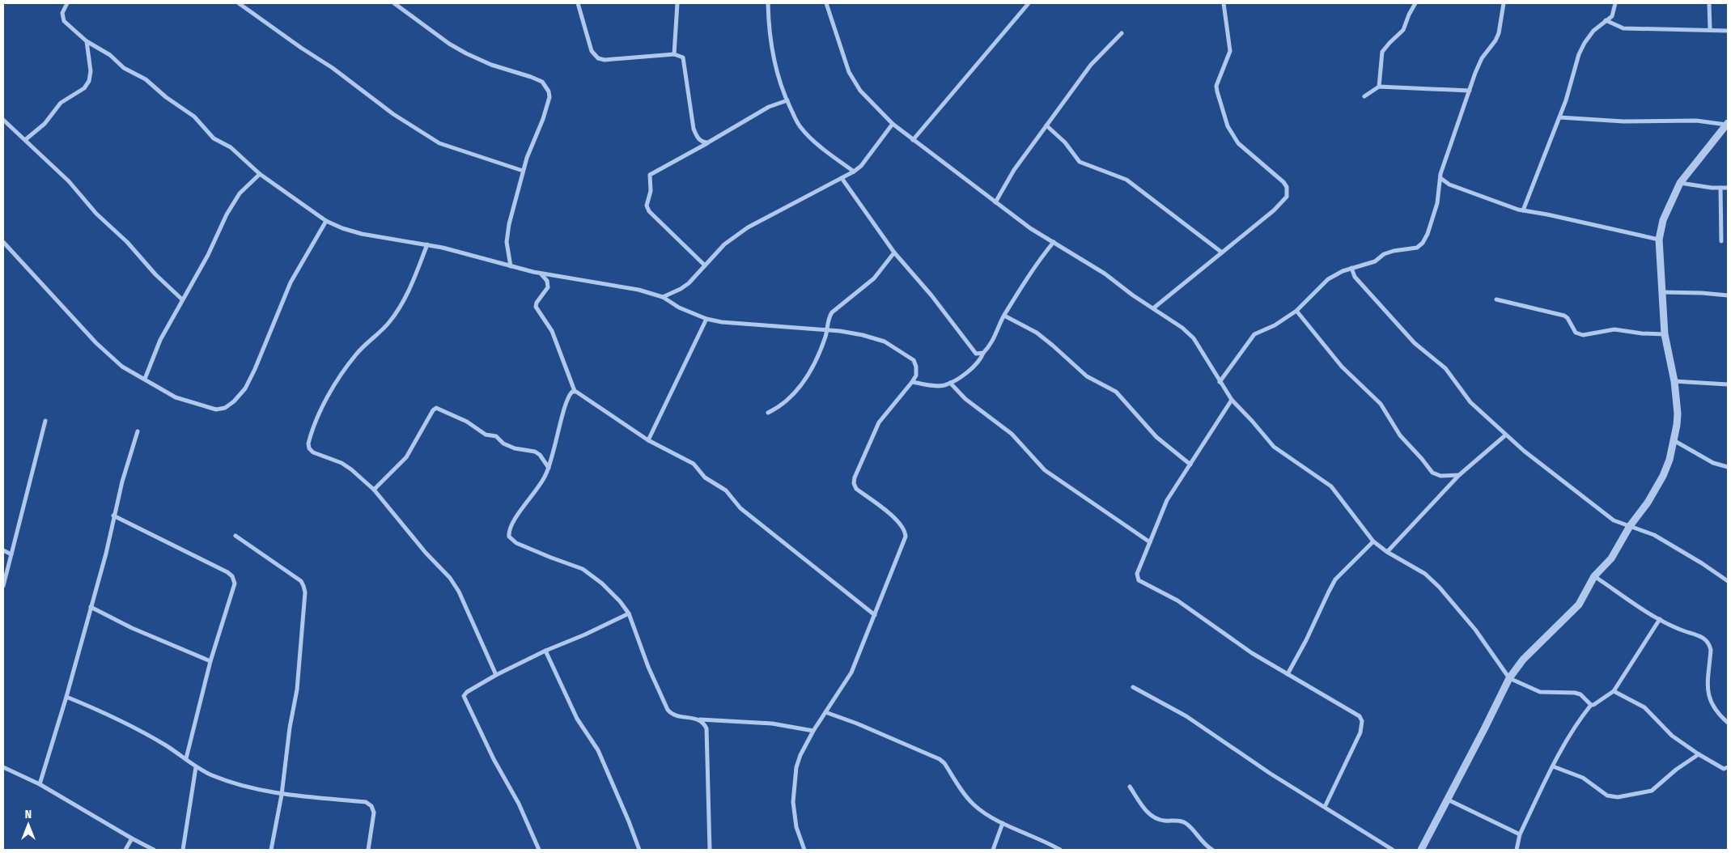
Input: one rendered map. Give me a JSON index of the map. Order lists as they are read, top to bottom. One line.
{"north":"top"}
